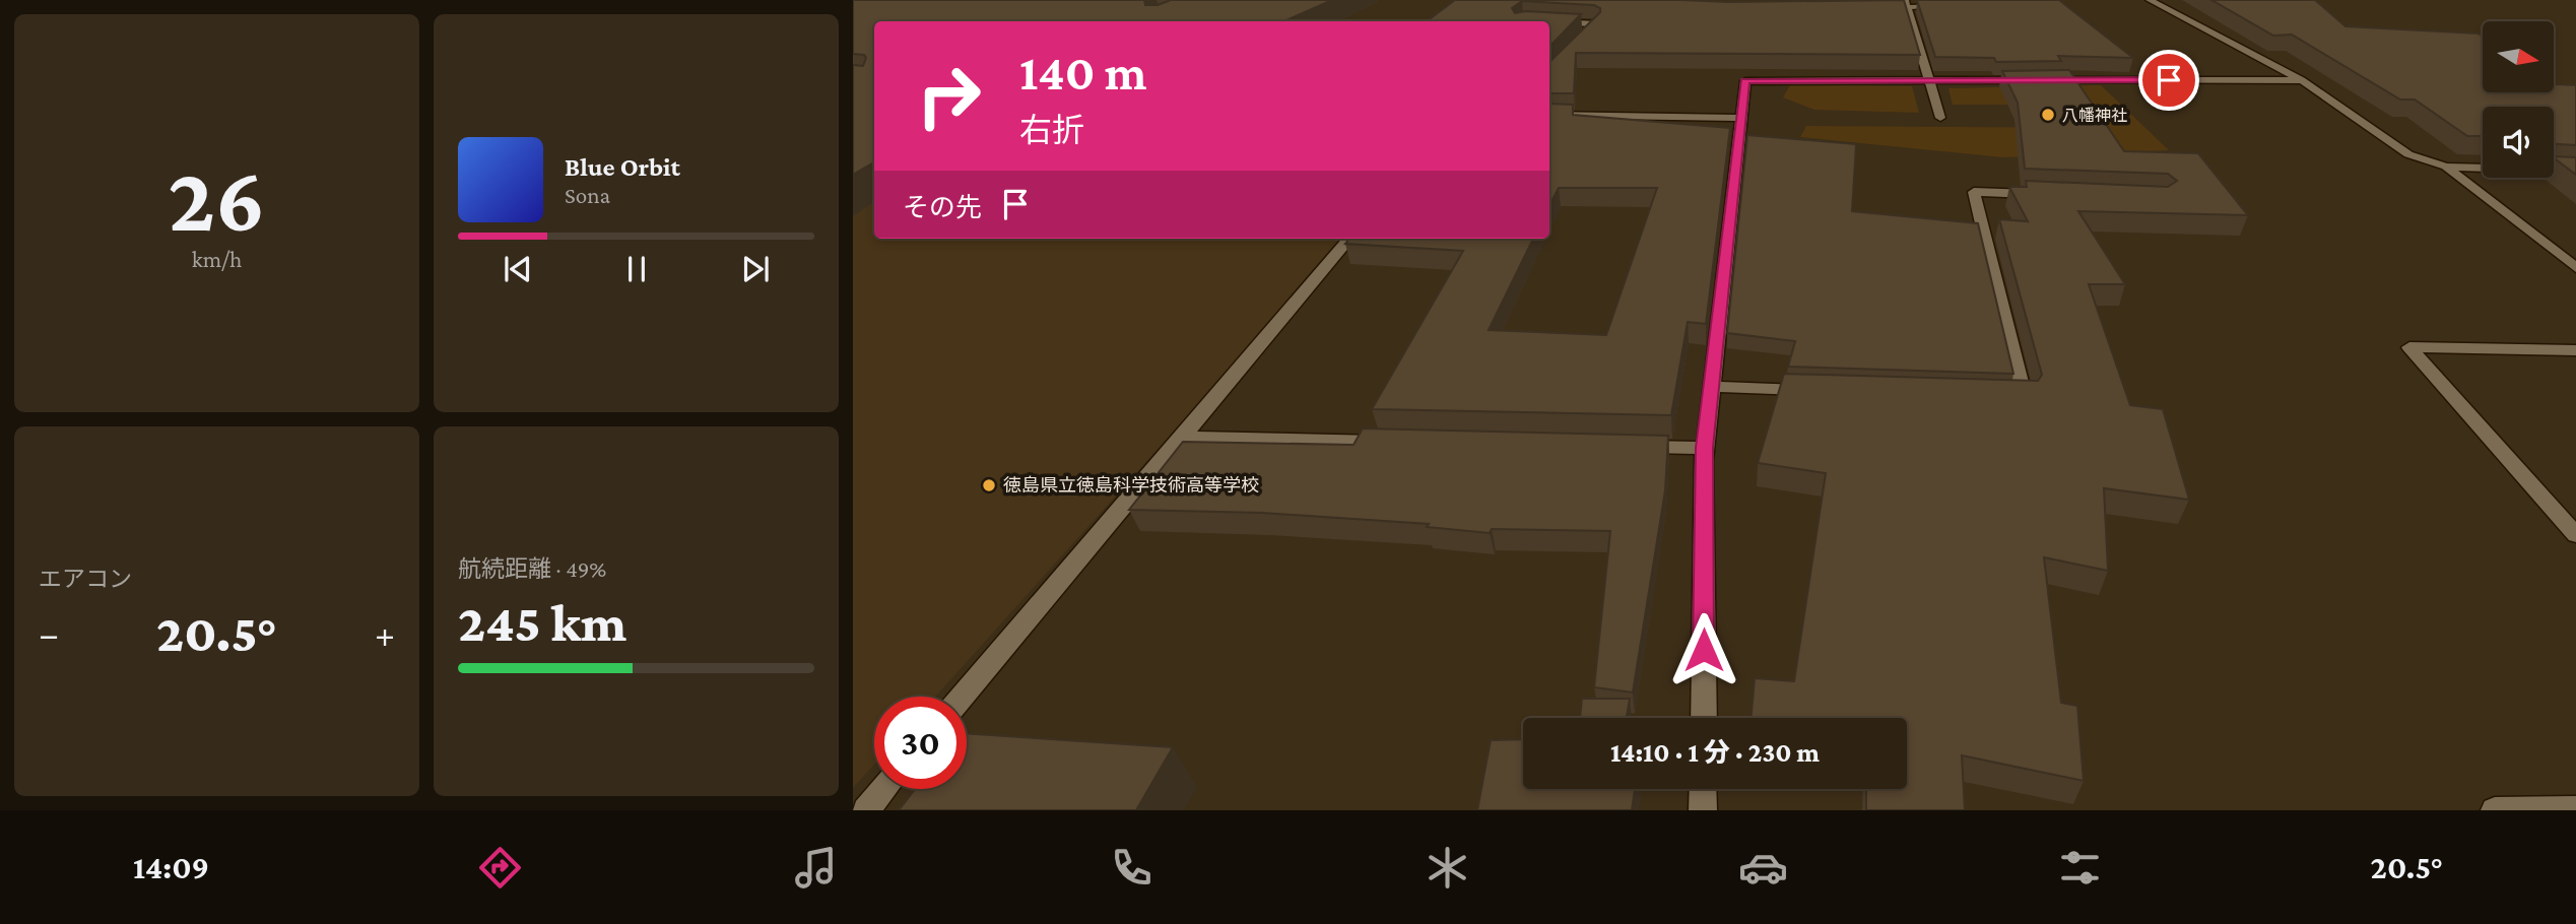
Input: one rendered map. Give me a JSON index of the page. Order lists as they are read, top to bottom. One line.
{"places":["八幡神社","徳島県立徳島科学技術高等学校"],"north":"right","page":{"tile":[["26","km/h"],"エアコン",["航続距離 · 49%","245 km"]],"turn":["140 m","右折"],"song":["Blue Orbit","Sona"],"then":"その先","heat":["−","20.5°","+"],"limit":"30","trip":"14:10 · 1 分 · 230 m","tabs":["14:09","20.5°"]}}
